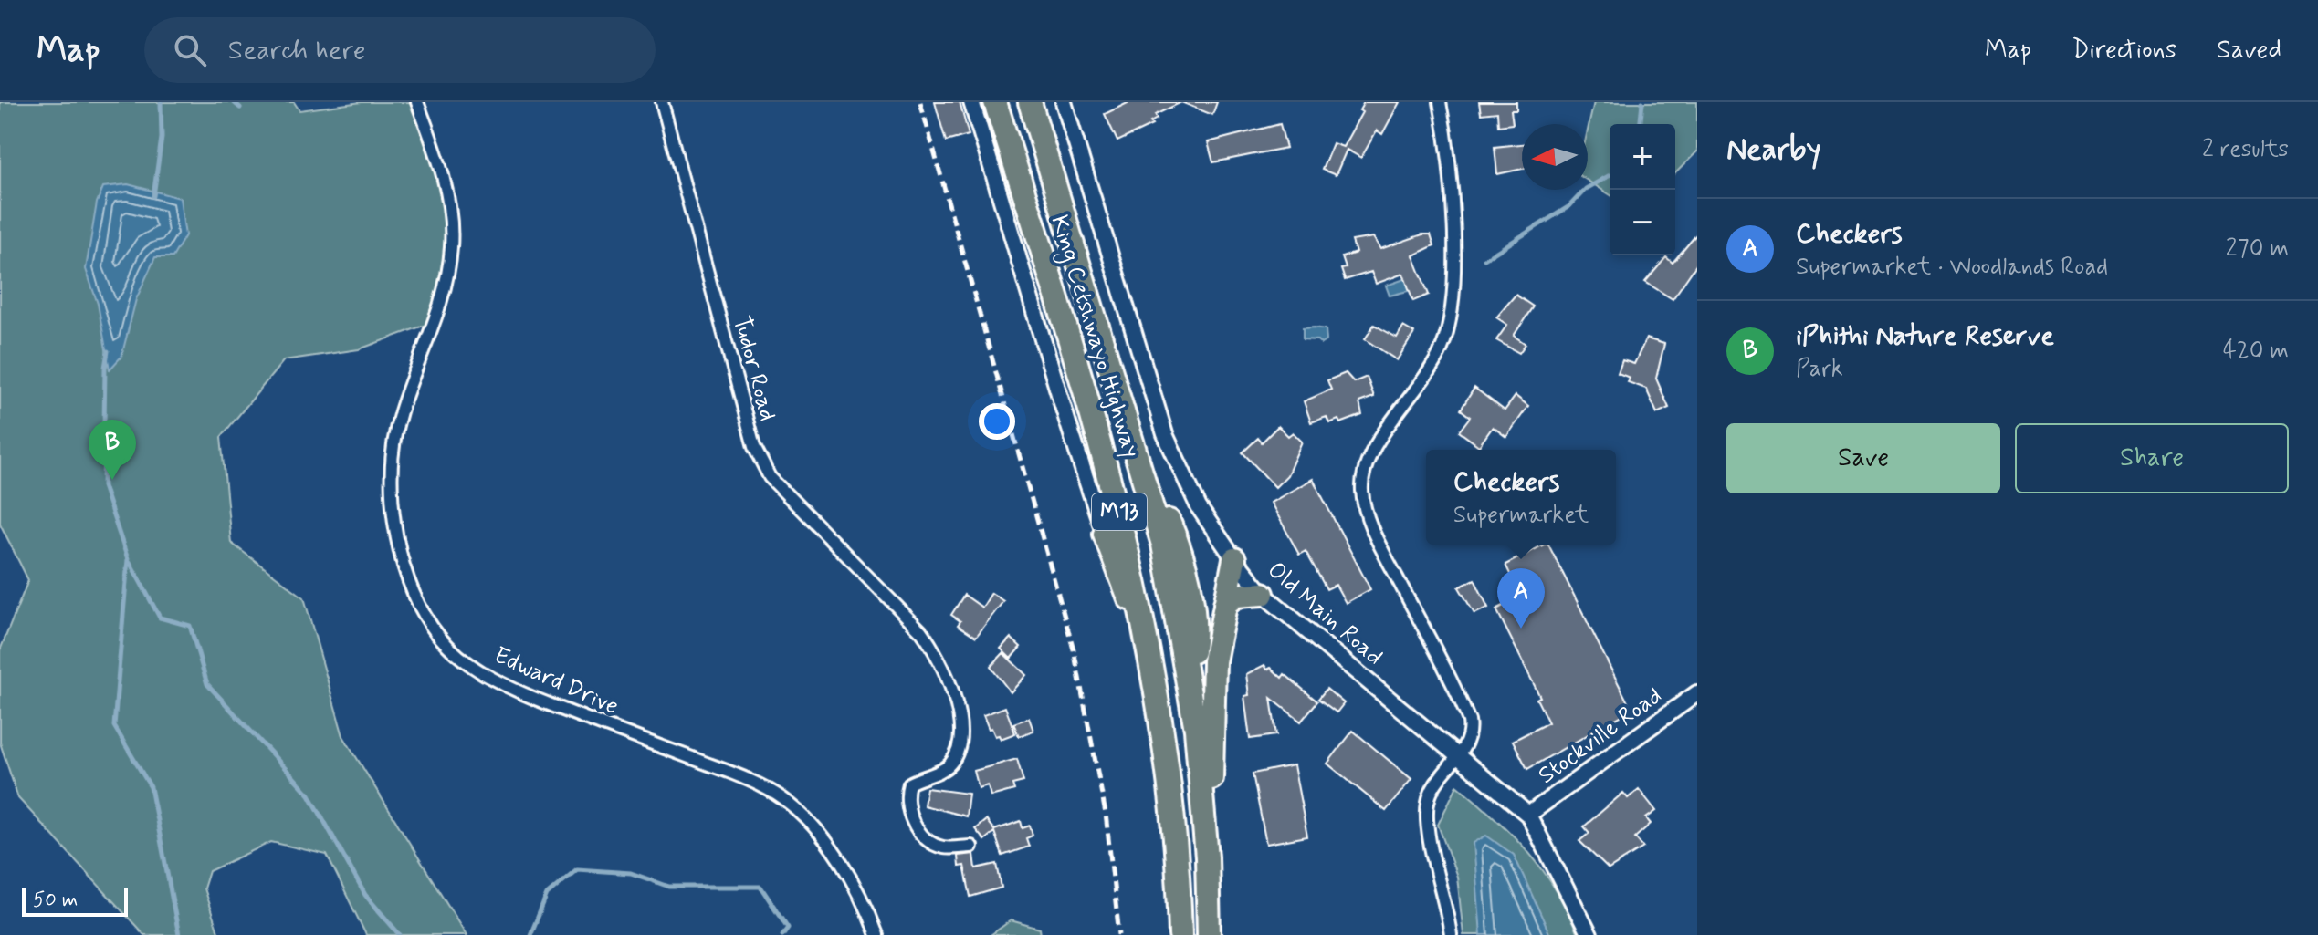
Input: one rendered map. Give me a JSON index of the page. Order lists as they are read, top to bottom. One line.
{"streets":{"highway":["King Cetshwayo Highway","M13"],"street":["Tudor Road","Old Main Road","Edward Drive","Stockville Road"]},"crossings":[["Old Main Road","Stockville Road"]],"scale_bar":"50 m","north":"left","page":{"header":"Map","search":"Search here","nav":["Map","Directions","Saved"],"heading":["Nearby","2 results"],"map_buttons":["+","−"],"list":[{"mark":"A","name":"Checkers","note":"Supermarket · Woodlands Road","value":"270 m"},{"mark":"B","name":"iPhithi Nature Reserve","note":"Park","value":"420 m"}],"buttons":["Save","Share"],"pins":["B","A"],"popup":["Checkers","Supermarket"],"scale":"50 m"}}
